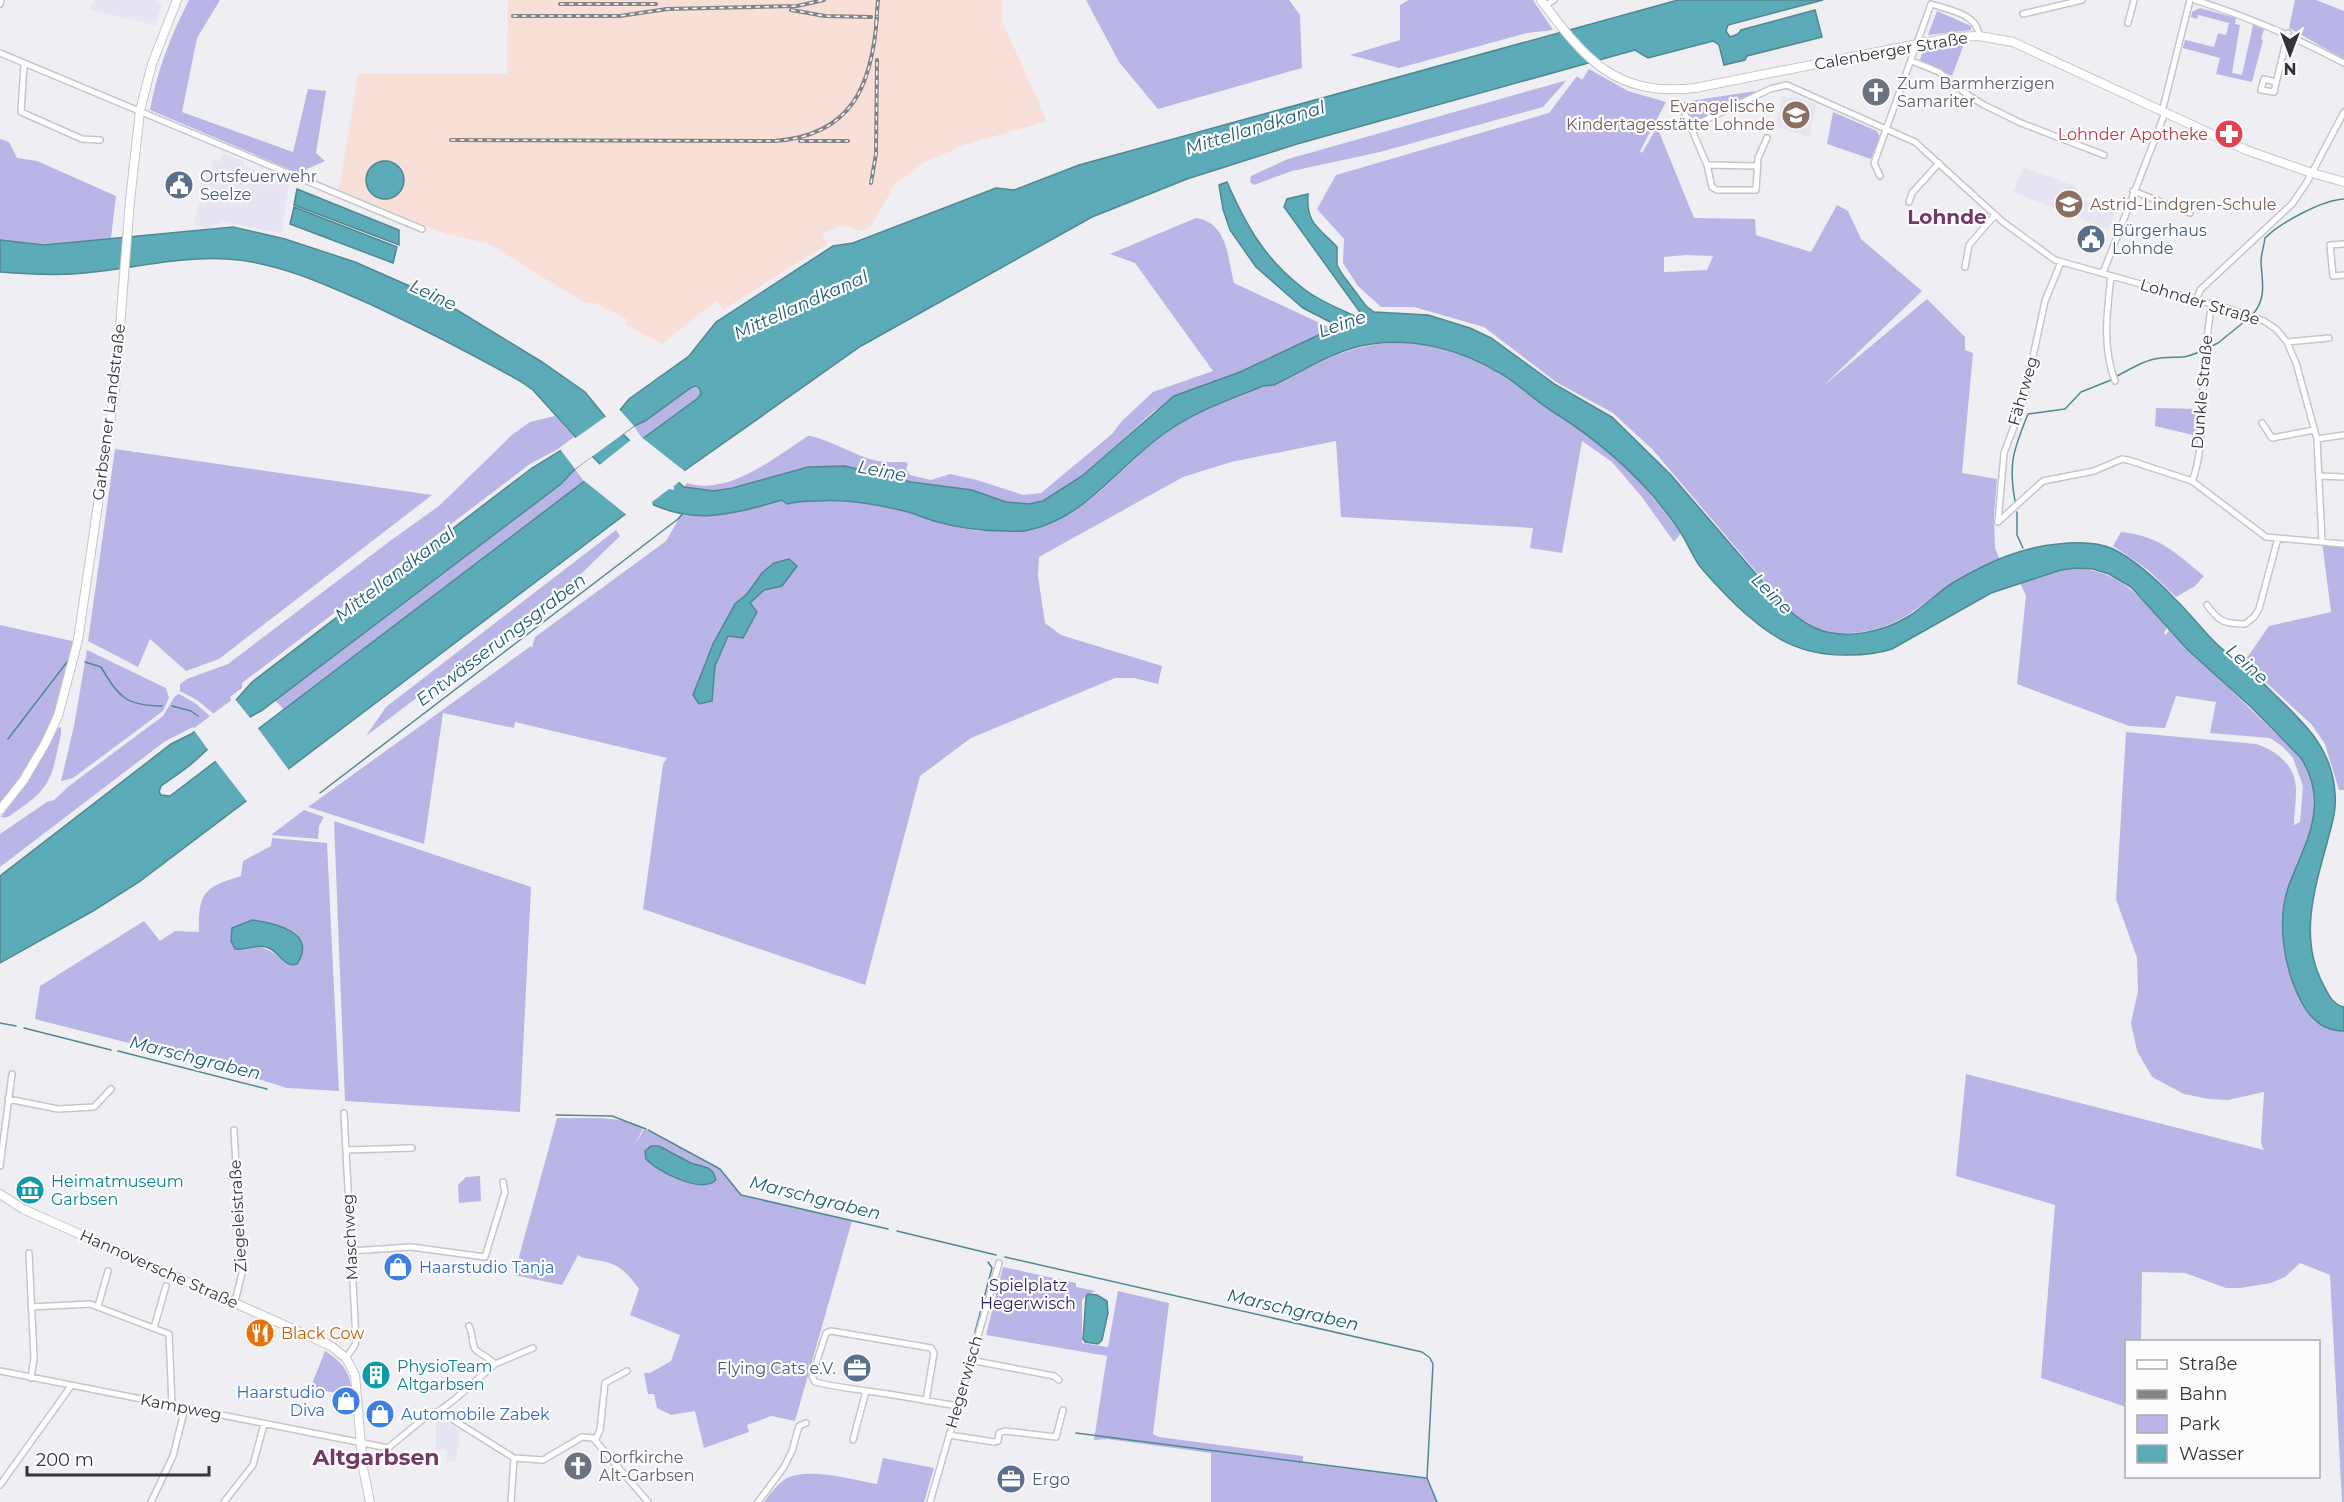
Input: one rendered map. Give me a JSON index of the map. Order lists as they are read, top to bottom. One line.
{"streets":{"main road":["Calenberger Straße","Garbsener Landstraße","Hannoversche Straße"],"street":["Lohnder Straße","Fährweg","Dunkle Straße","Ziegeleistraße","Maschweg","Hegerwisch","Kampweg"]},"crossings":[["Lohnder Straße","Fährweg"],["Lohnder Straße","Dunkle Straße"],["Fährweg","Dunkle Straße"],["Ziegeleistraße","Hannoversche Straße"],["Maschweg","Hannoversche Straße"]],"districts":["Lohnde","Altgarbsen"],"water":["Mittellandkanal","Leine","Entwässerungsgraben","Marschgraben"],"parks":["Spielplatz Hegerwisch"],"places":{"church":["Zum Barmherzigen Samariter","Dorfkirche Alt-Garbsen"],"school or university":["Evangelische Kindertagesstätte Lohnde","Astrid-Lindgren-Schule"],"pharmacy":["Lohnder Apotheke"],"public building":["Ortsfeuerwehr Seelze","Bürgerhaus Lohnde"],"museum":["Heimatmuseum Garbsen"],"shop":["Haarstudio Tanja","Haarstudio Diva","Automobile Zabek"],"restaurant":["Black Cow"],"office":["Flying Cats e.V.","Ergo"],"building":["PhysioTeam Altgarbsen"]},"legend":["Straße","Bahn","Park","Wasser"],"scale_bar":"200 m","north":"bottom"}
